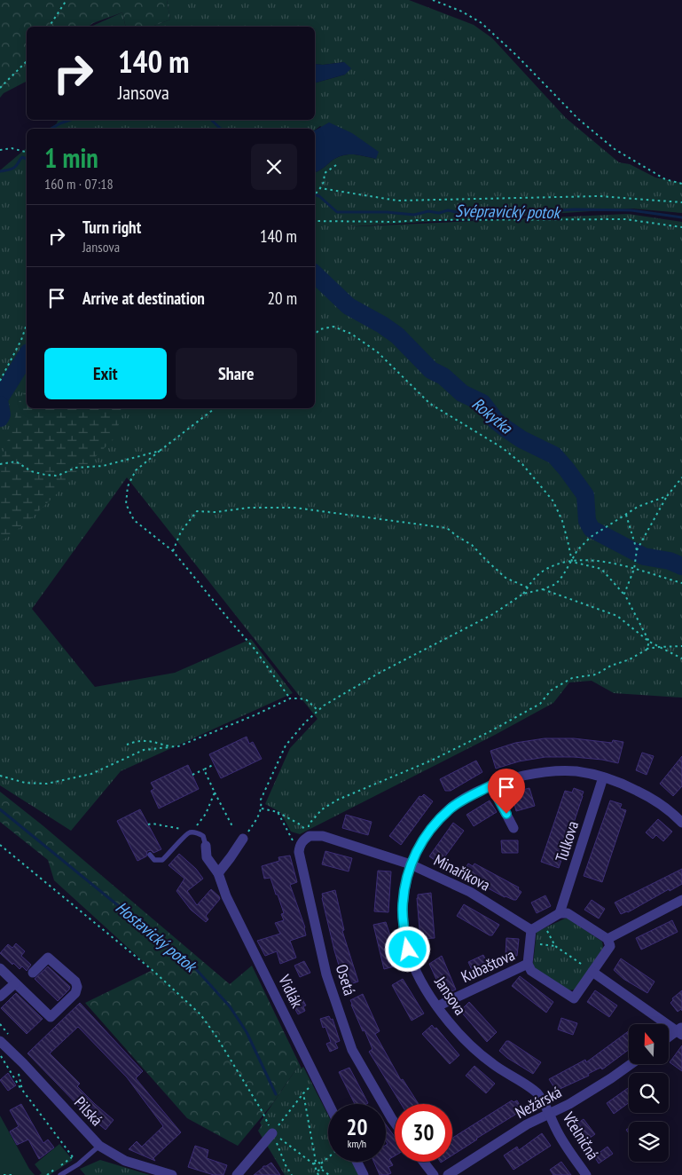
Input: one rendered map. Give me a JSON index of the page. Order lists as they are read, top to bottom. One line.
{"streets":{"street":["Tulkova","Minaříkova","Kubaštova","Osetá","Vidlák","Jansova","Nežárská","Pilská","Včelničná"]},"crossings":[["Tulkova","Jansova"],["Minaříkova","Jansova"],["Kubaštova","Jansova"],["Jansova","Nežárská"],["Jansova","Včelničná"],["Nežárská","Včelničná"]],"water":["Svépravický potok","Rokytka","Hostavický potok"],"north":"top","page":{"turn":["140 m","Jansova"],"heading":["1 min","160 m · 07:18"],"list":[{"name":"Turn right","note":"Jansova","value":"140 m"},{"name":"Arrive at destination","value":"20 m"}],"buttons":["Exit","Share"],"speed":"20 km/h","limit":"30"}}
